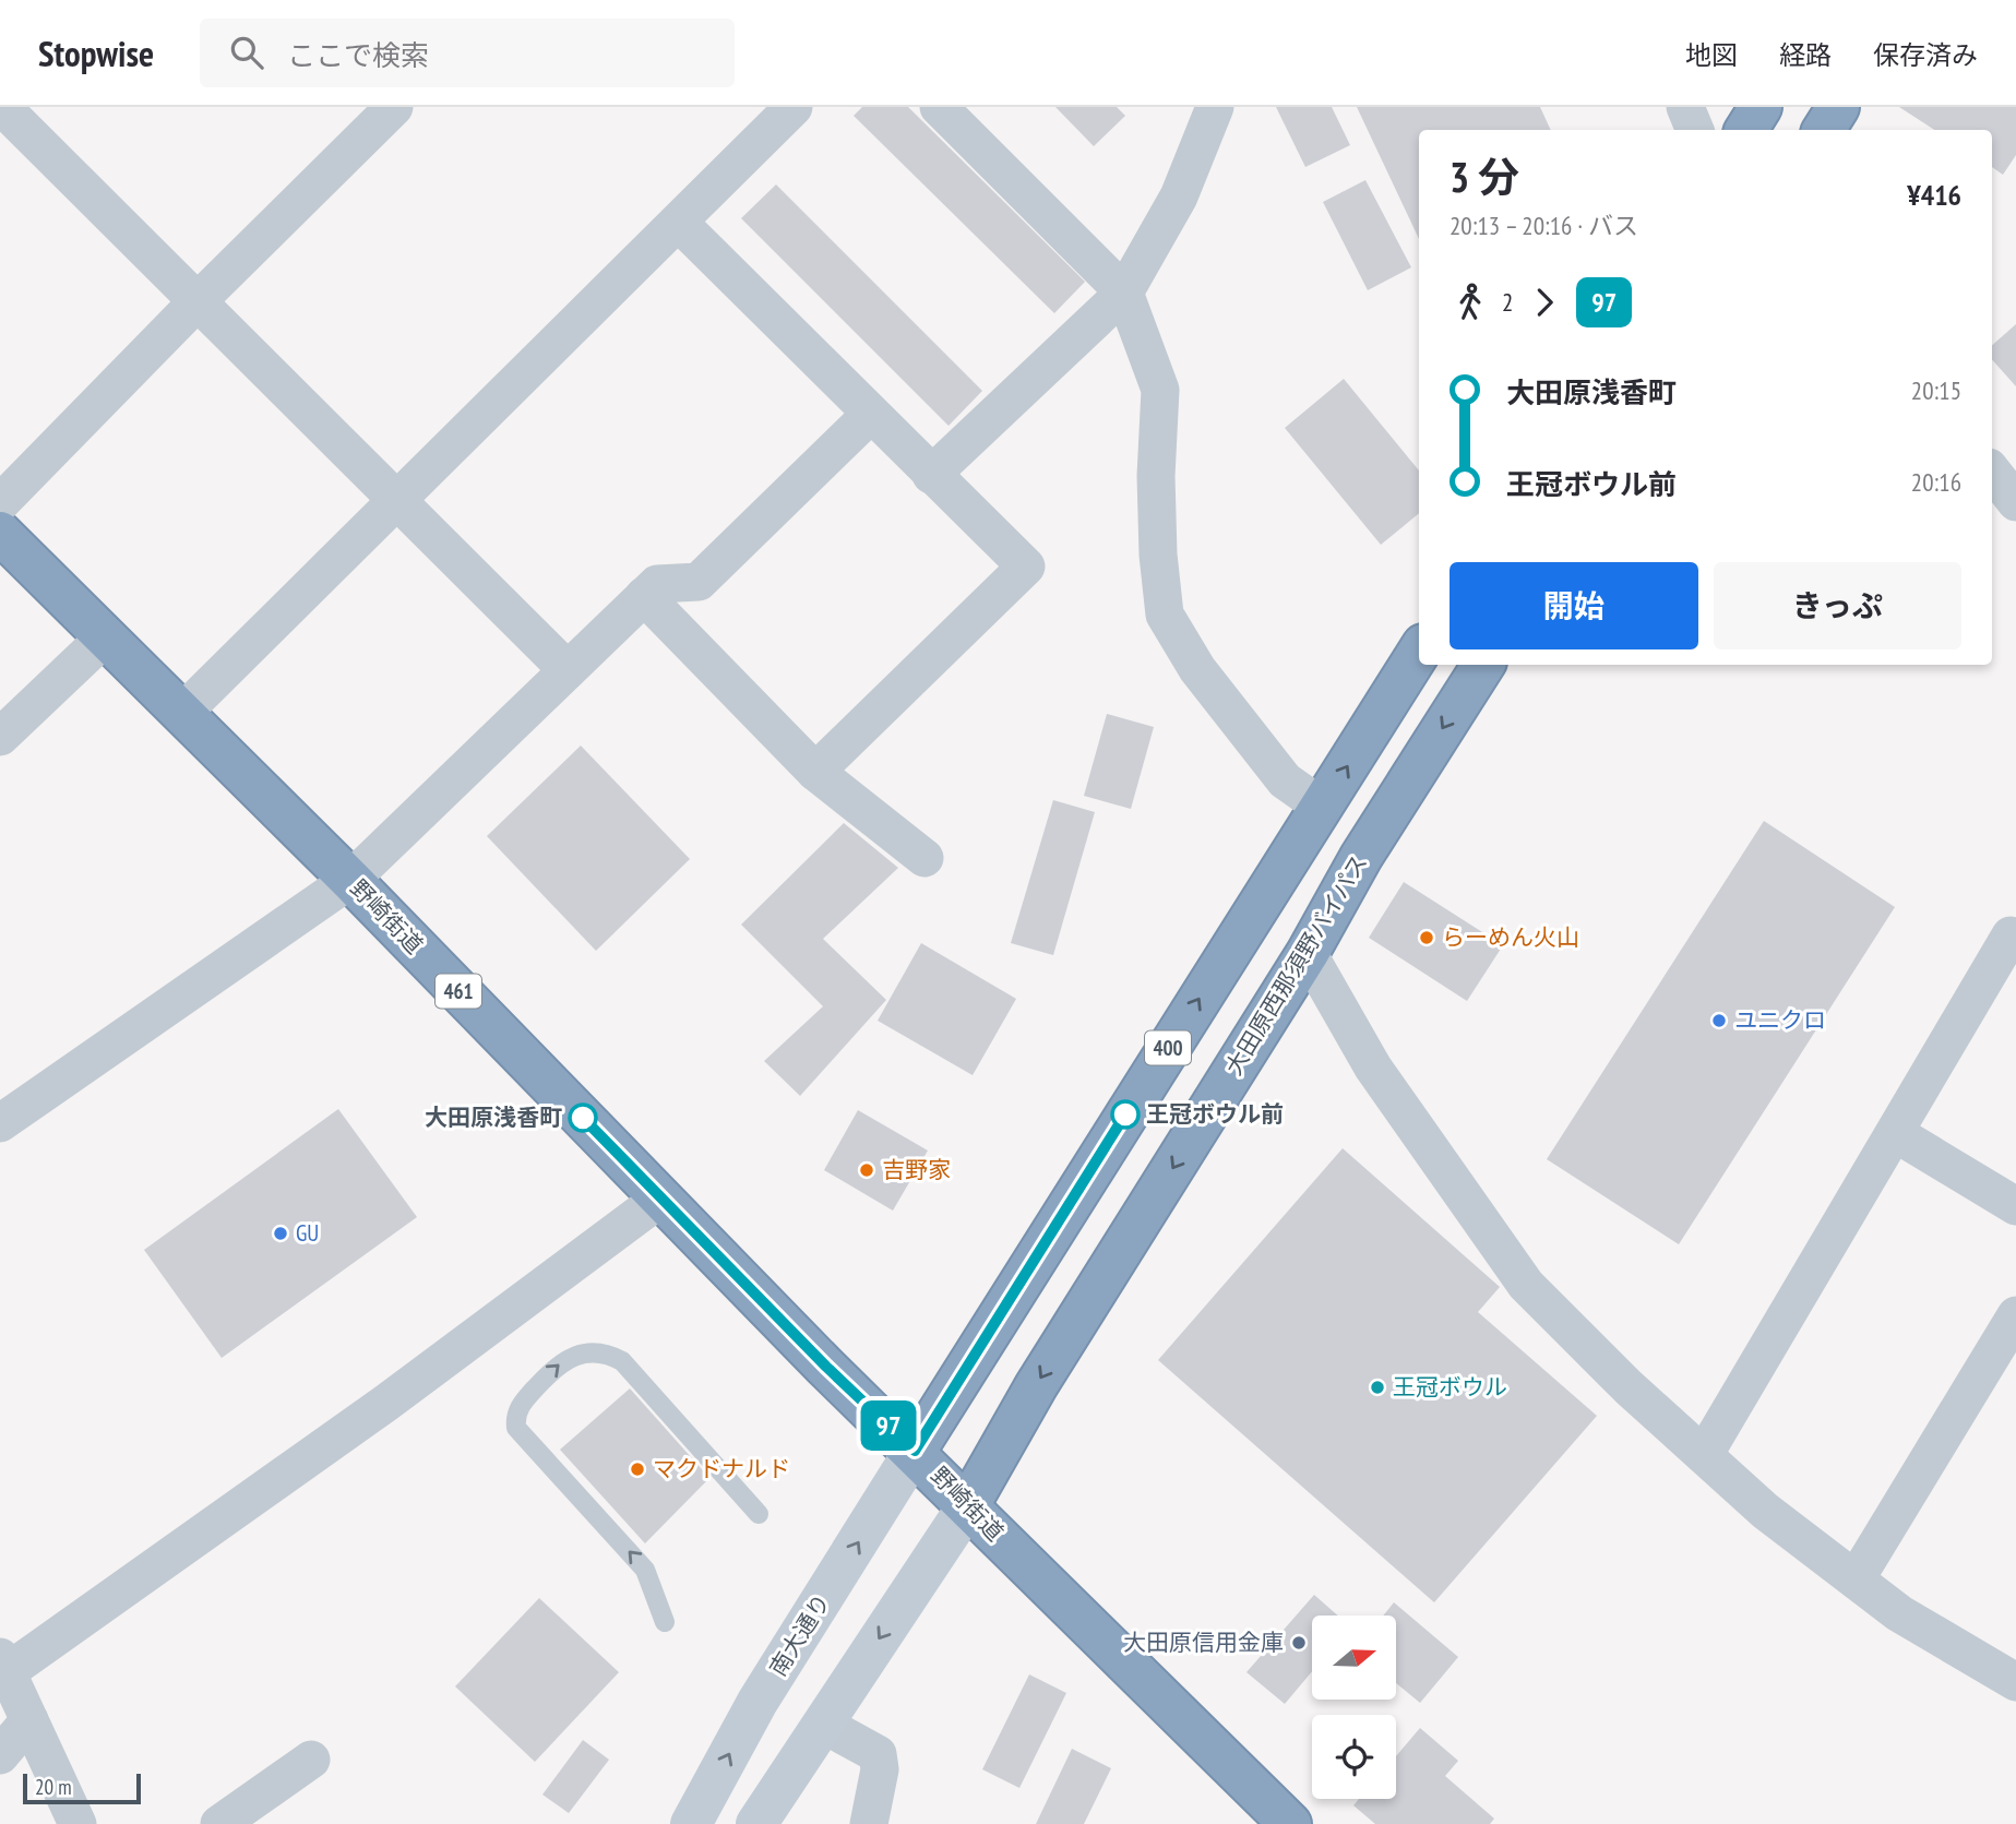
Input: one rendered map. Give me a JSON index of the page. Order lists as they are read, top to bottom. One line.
{"streets":{"highway":["野崎街道","大田原西那須野バイパス","461","400"],"street":["南大通り"]},"crossings":[["野崎街道","大田原西那須野バイパス"],["野崎街道","400"],["野崎街道","南大通り"],["400","南大通り"]],"places":["らーめん火山","ユニクロ","王冠ボウル前","大田原浅香町","吉野家","GU","王冠ボウル","マクドナルド","大田原信用金庫"],"lines":["bus line 97"],"scale_bar":"20 m","north":"right","page":{"header":"Stopwise","search":"ここで検索","nav":["地図","経路","保存済み"],"on_map":"97","heading":["3 分","20:13 – 20:16 · バス","¥416"],"legs":["2","97"],"list":[{"name":"大田原浅香町","value":"20:15"},{"name":"王冠ボウル前","value":"20:16"}],"buttons":["開始","きっぷ"],"scale":"20 m"}}
